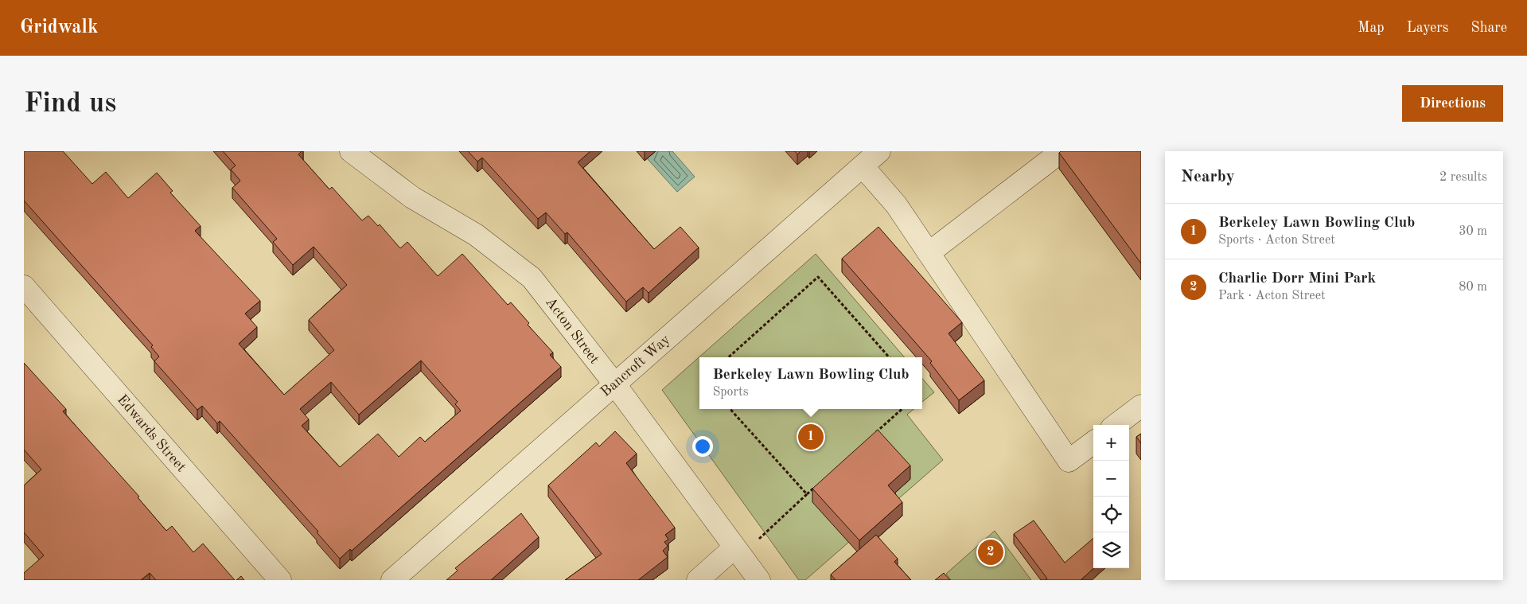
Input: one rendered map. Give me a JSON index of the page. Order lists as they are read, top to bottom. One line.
{"streets":{"street":["Acton Street","Bancroft Way","Edwards Street"]},"crossings":[["Acton Street","Bancroft Way"]],"page":{"header":"Gridwalk","nav":["Map","Layers","Share"],"buttons":"Directions","title":"Find us","heading":["Nearby","2 results"],"list":[{"mark":"1","name":"Berkeley Lawn Bowling Club","note":"Sports · Acton Street","value":"30 m"},{"mark":"2","name":"Charlie Dorr Mini Park","note":"Park · Acton Street","value":"80 m"}],"popup":["Berkeley Lawn Bowling Club","Sports"],"pins":["1","2"],"map_buttons":["+","−"]}}
